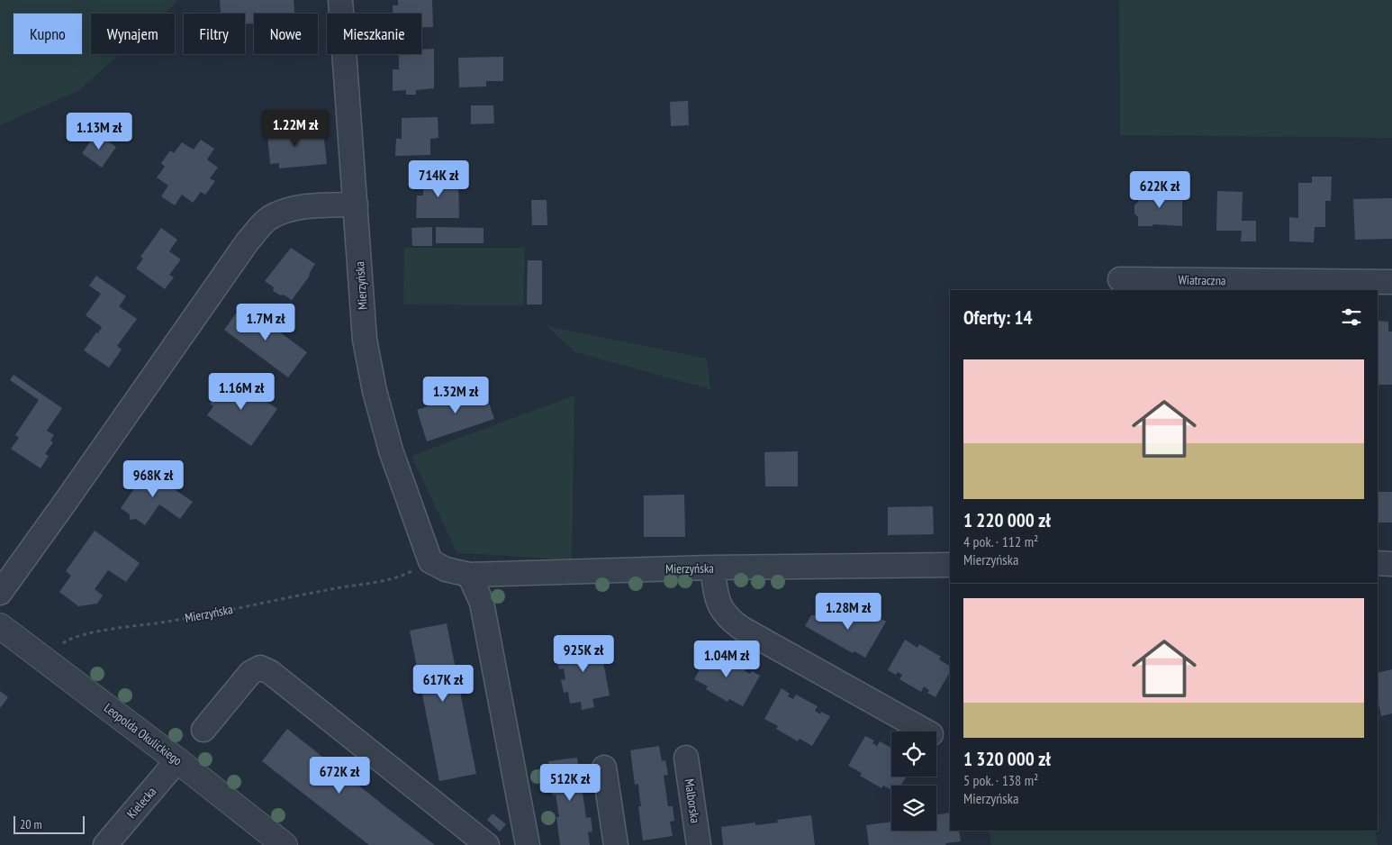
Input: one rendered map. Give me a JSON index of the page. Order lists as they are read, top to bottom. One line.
{"streets":{"street":["Wiatraczna","Mierzyńska","Leopolda Okulickiego","Malborska","Kielecka"]},"crossings":[["Mierzyńska","Leopolda Okulickiego"],["Leopolda Okulickiego","Kielecka"]],"scale_bar":"20 m","page":{"chip":["Kupno","Wynajem","Filtry","Nowe","Mieszkanie"],"price":["1.22M zł","1.13M zł","714K zł","622K zł","1.7M zł","1.16M zł","1.32M zł","968K zł","1.28M zł","925K zł","1.04M zł","617K zł","672K zł","512K zł"],"heading":"Oferty: 14","list":[{"name":"1 220 000 zł","note":"4 pok. · 112 m² · Mierzyńska"},{"name":"1 320 000 zł","note":"5 pok. · 138 m² · Mierzyńska"}],"scale":"20 m"}}
